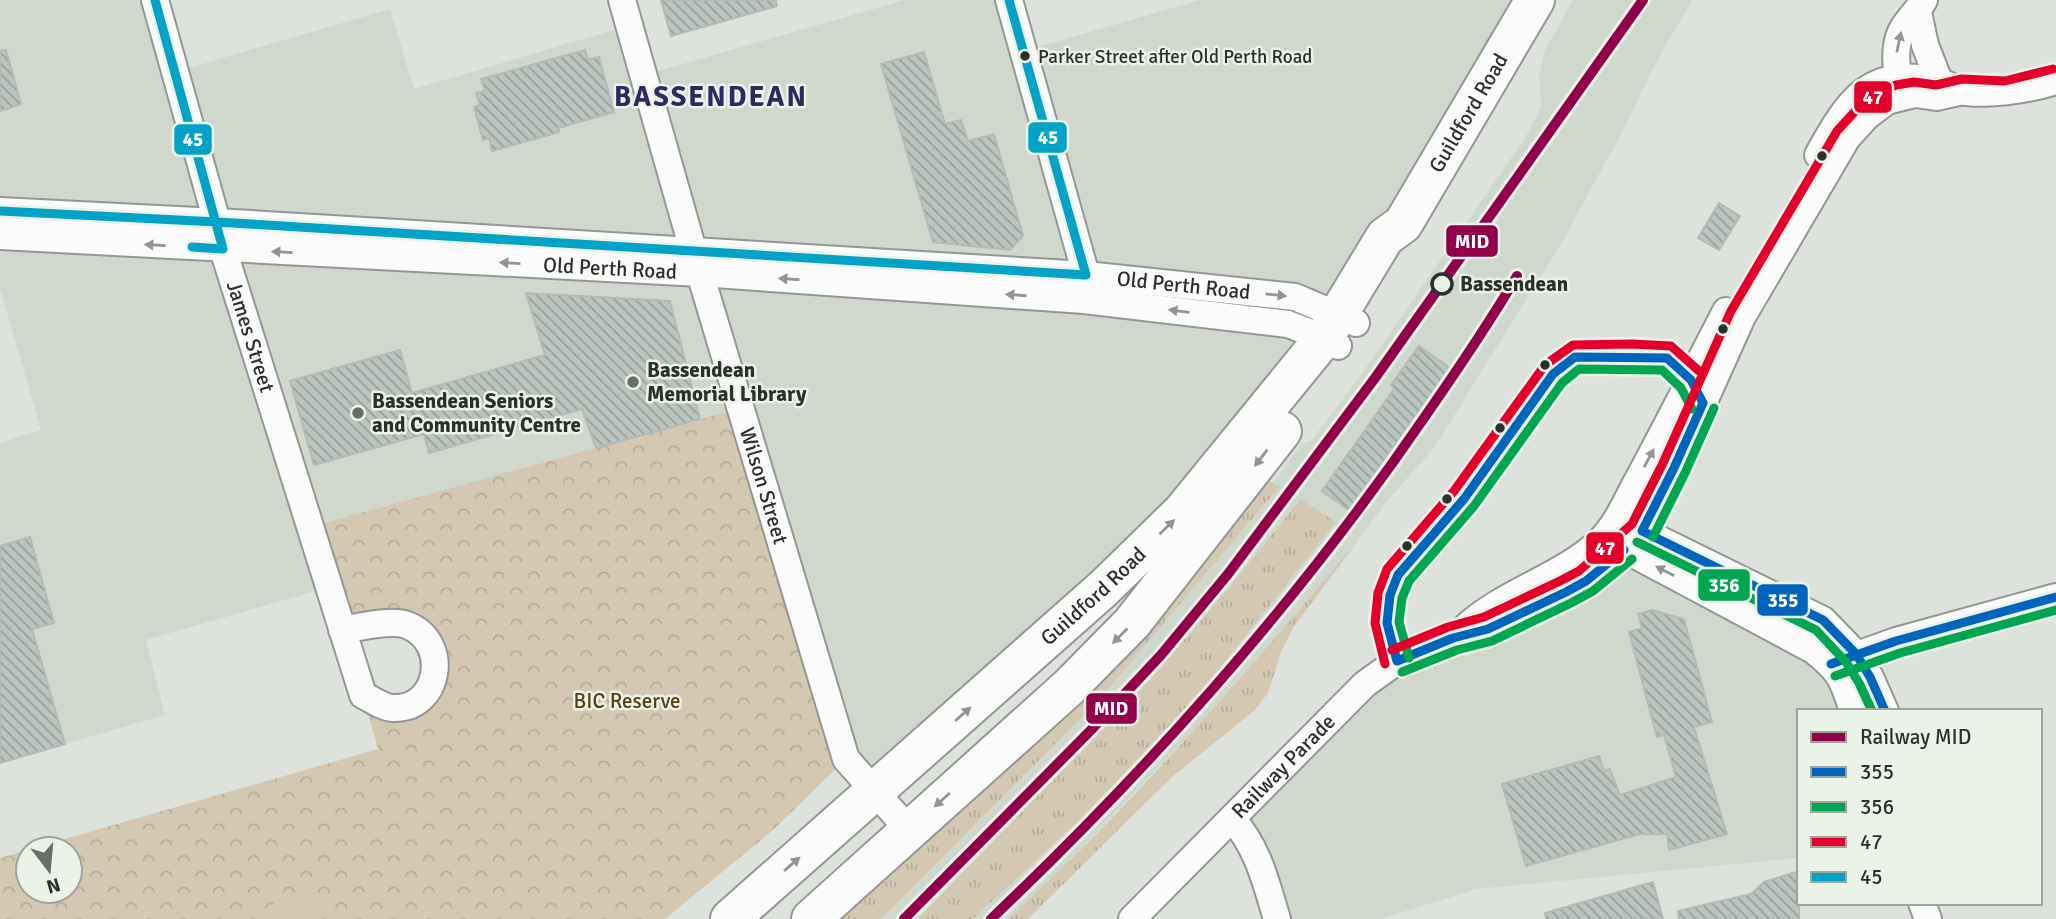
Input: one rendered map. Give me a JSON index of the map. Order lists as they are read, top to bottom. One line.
{"streets":{"highway":["Guildford Road"],"street":["Old Perth Road","James Street","Wilson Street","Railway Parade"]},"crossings":[["Guildford Road","Old Perth Road"],["Guildford Road","Wilson Street"],["Old Perth Road","James Street"],["Old Perth Road","Wilson Street"]],"districts":["BASSENDEAN"],"parks":["BIC Reserve"],"places":["Parker Street after Old Perth Road","Bassendean","Bassendean Memorial Library","Bassendean Seniors and Community Centre"],"lines":["rail line MID","transit line 45","transit line 47","transit line 355","transit line 356"],"legend":["Railway MID","355","356","47","45"],"north":"bottom"}
